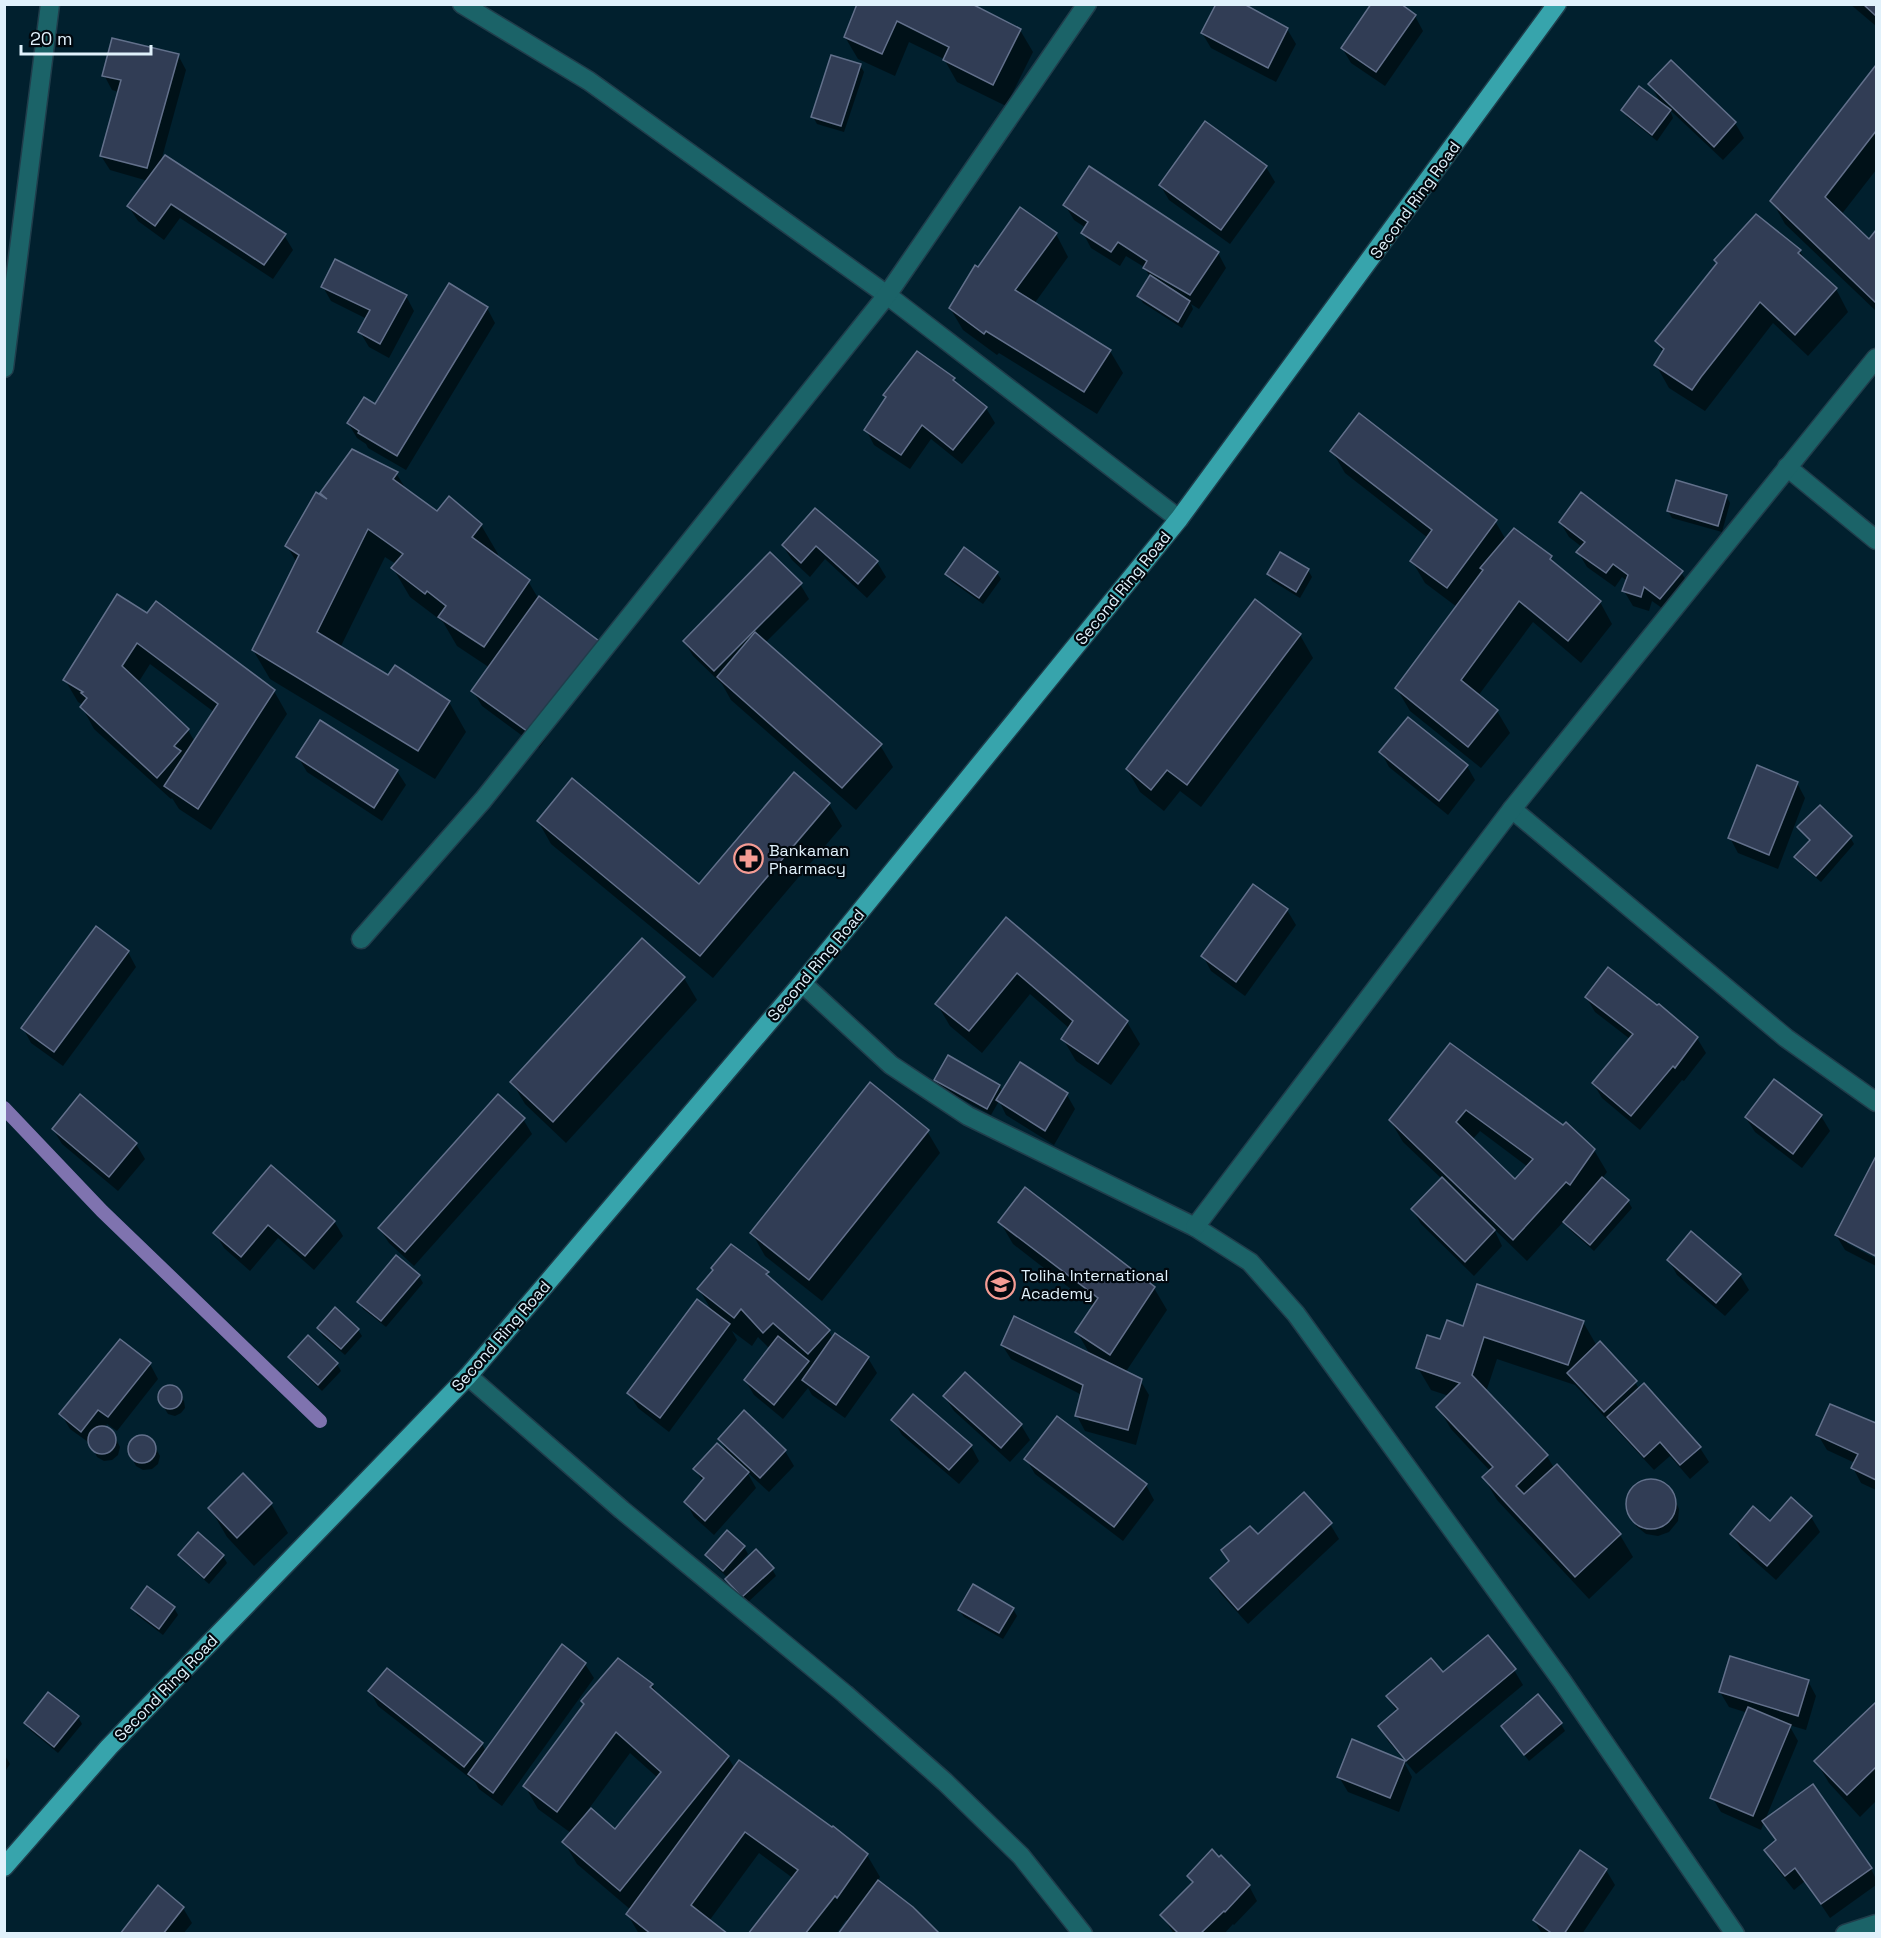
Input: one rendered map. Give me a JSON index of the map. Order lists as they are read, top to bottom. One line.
{"streets":{"main road":["Second Ring Road"]},"places":{"pharmacy":["Bankaman Pharmacy"],"school or university":["Toliha International Academy"]},"scale_bar":"20 m"}
